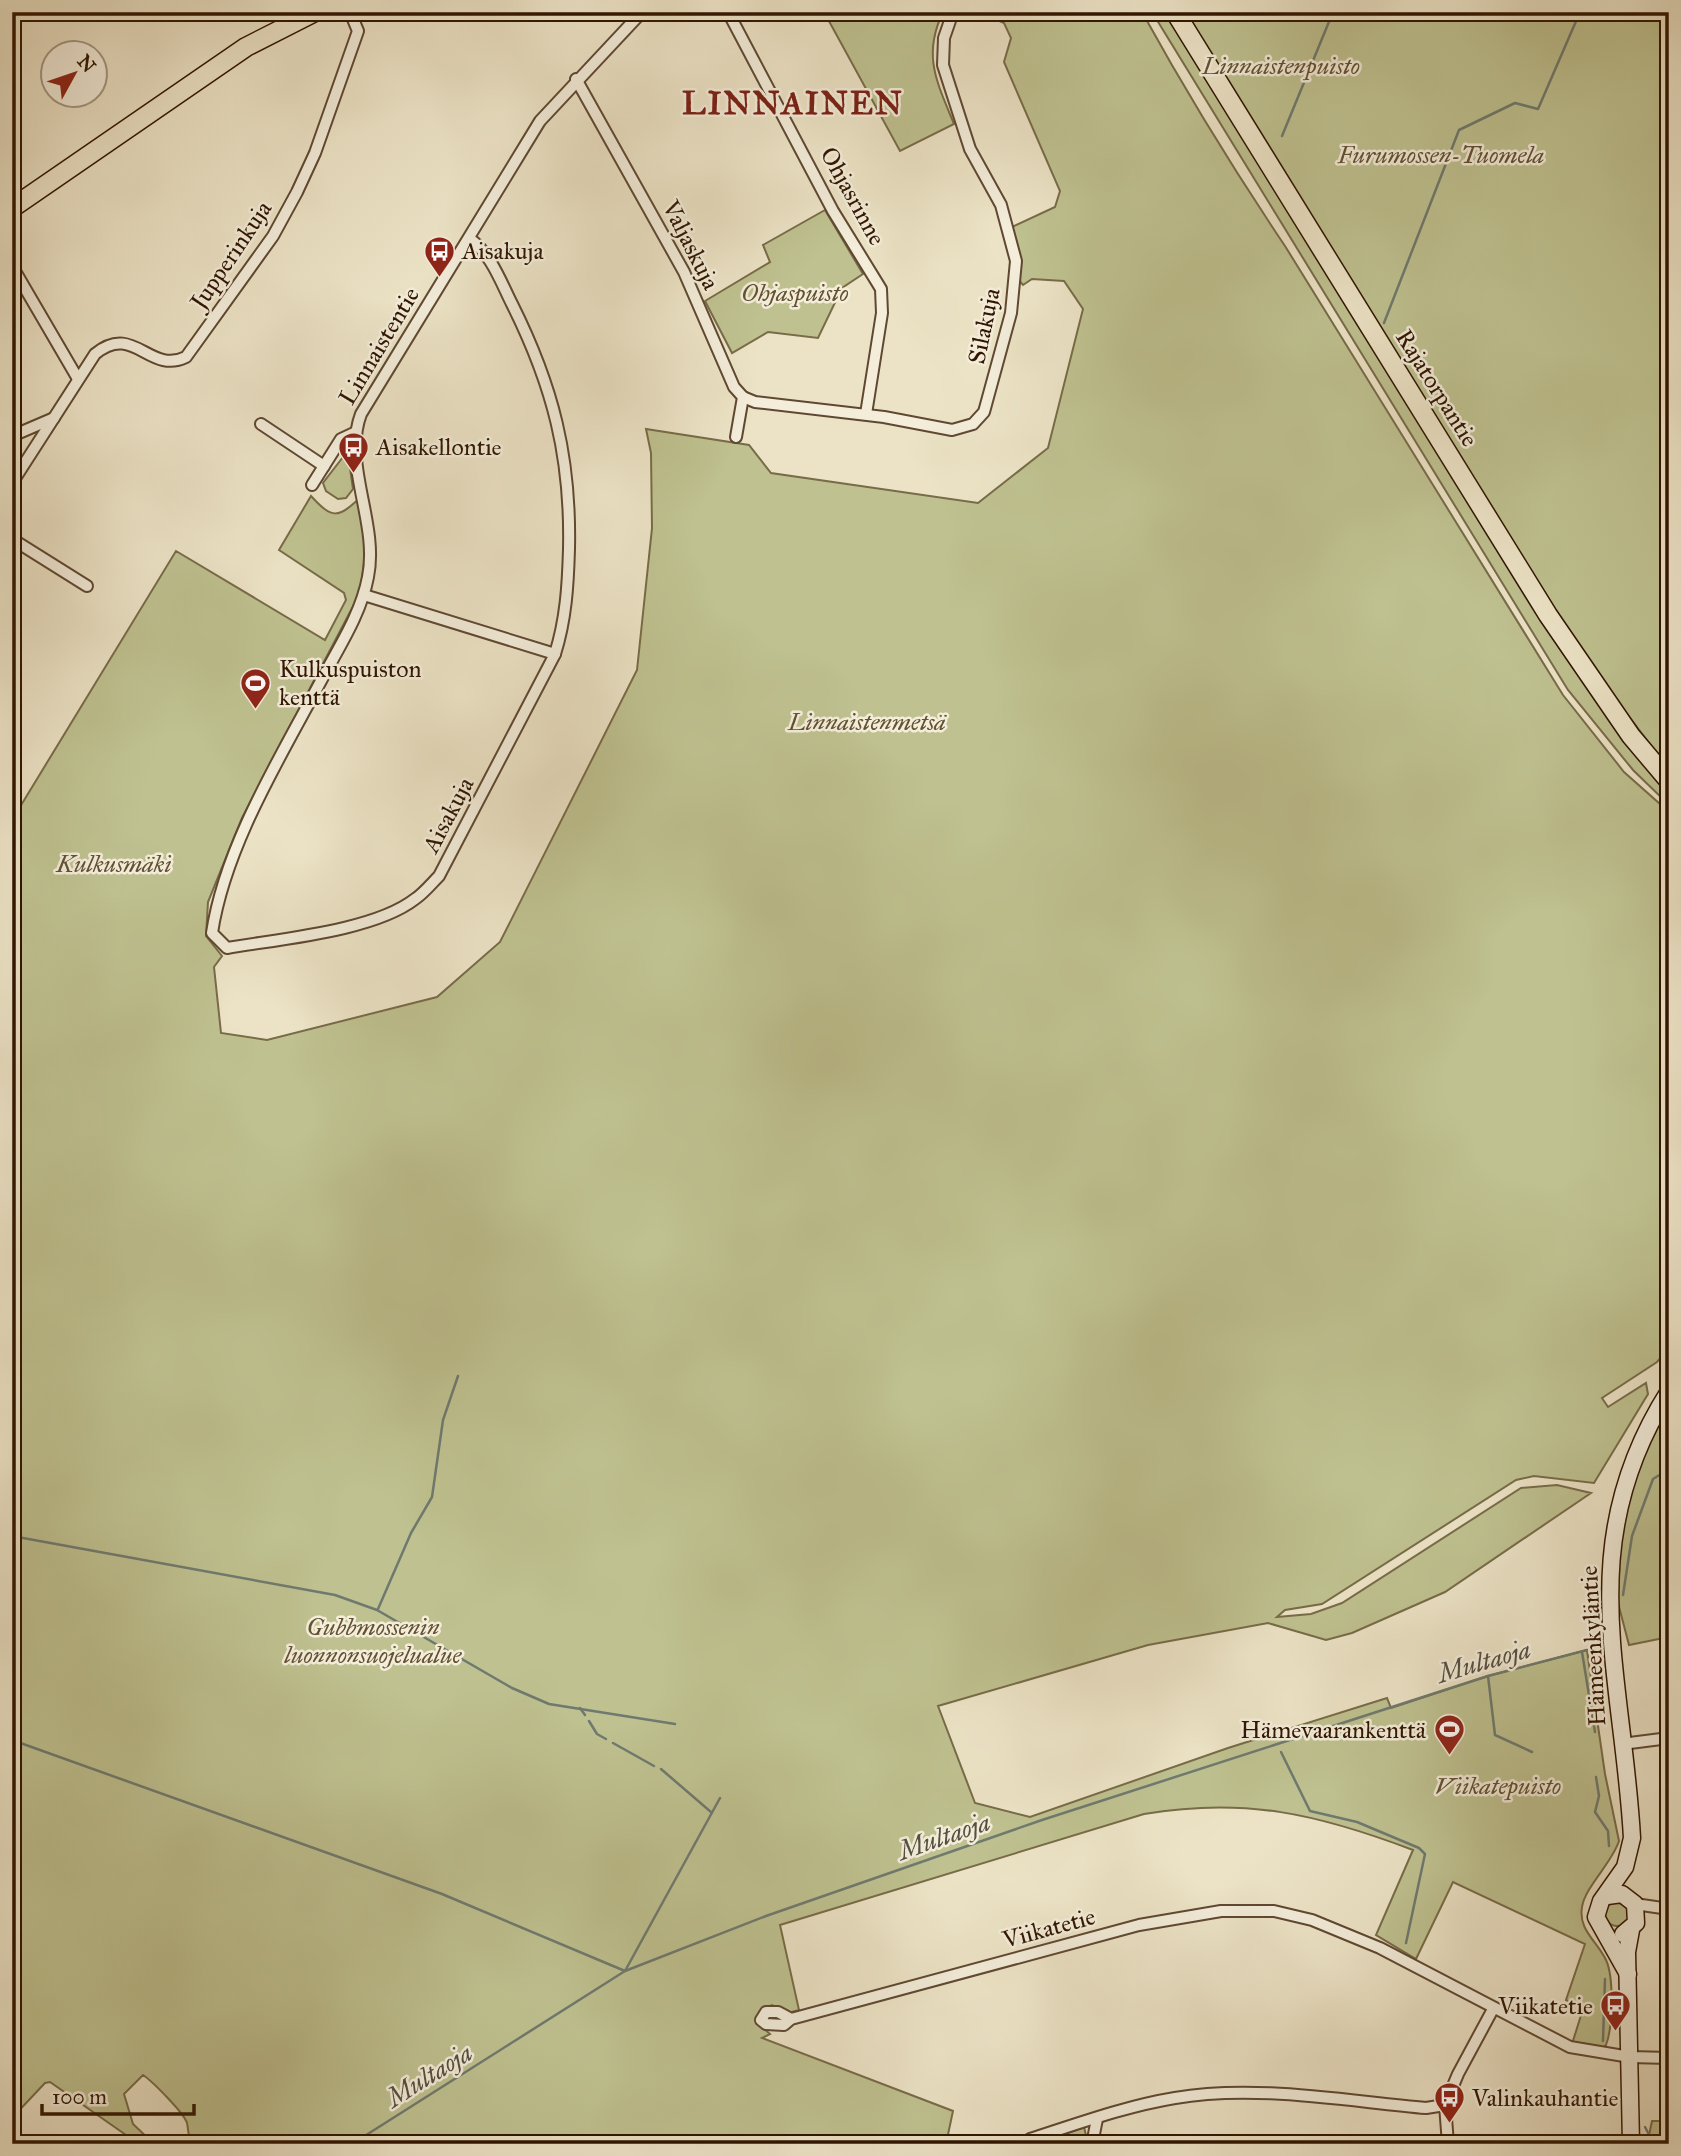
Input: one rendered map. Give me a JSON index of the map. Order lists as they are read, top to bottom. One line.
{"streets":{"main road":["Rajatorpantie"],"street":["Ohjasrinne","Valjaskuja","Jupperinkuja","Silakuja","Linnaistentie","Aisakuja","Hämeenkyläntie","Viikatetie"]},"crossings":[["Ohjasrinne","Silakuja"],["Valjaskuja","Silakuja"],["Valjaskuja","Linnaistentie"],["Linnaistentie","Aisakuja"],["Hämeenkyläntie","Viikatetie"]],"districts":["LINNAINEN"],"water":["Multaoja"],"parks":["Linnaistenpuisto","Furumossen-Tuomela","Ohjaspuisto","Linnaistenmetsä","Kulkusmäki","Gubbmossenin luonnonsuojelualue","Viikatepuisto"],"places":{"bus stop":["Aisakuja","Aisakellontie","Viikatetie","Valinkauhantie"],"sports":["Kulkuspuiston kenttä","Hämevaarankenttä"]},"scale_bar":"100 m","north":"top right"}
